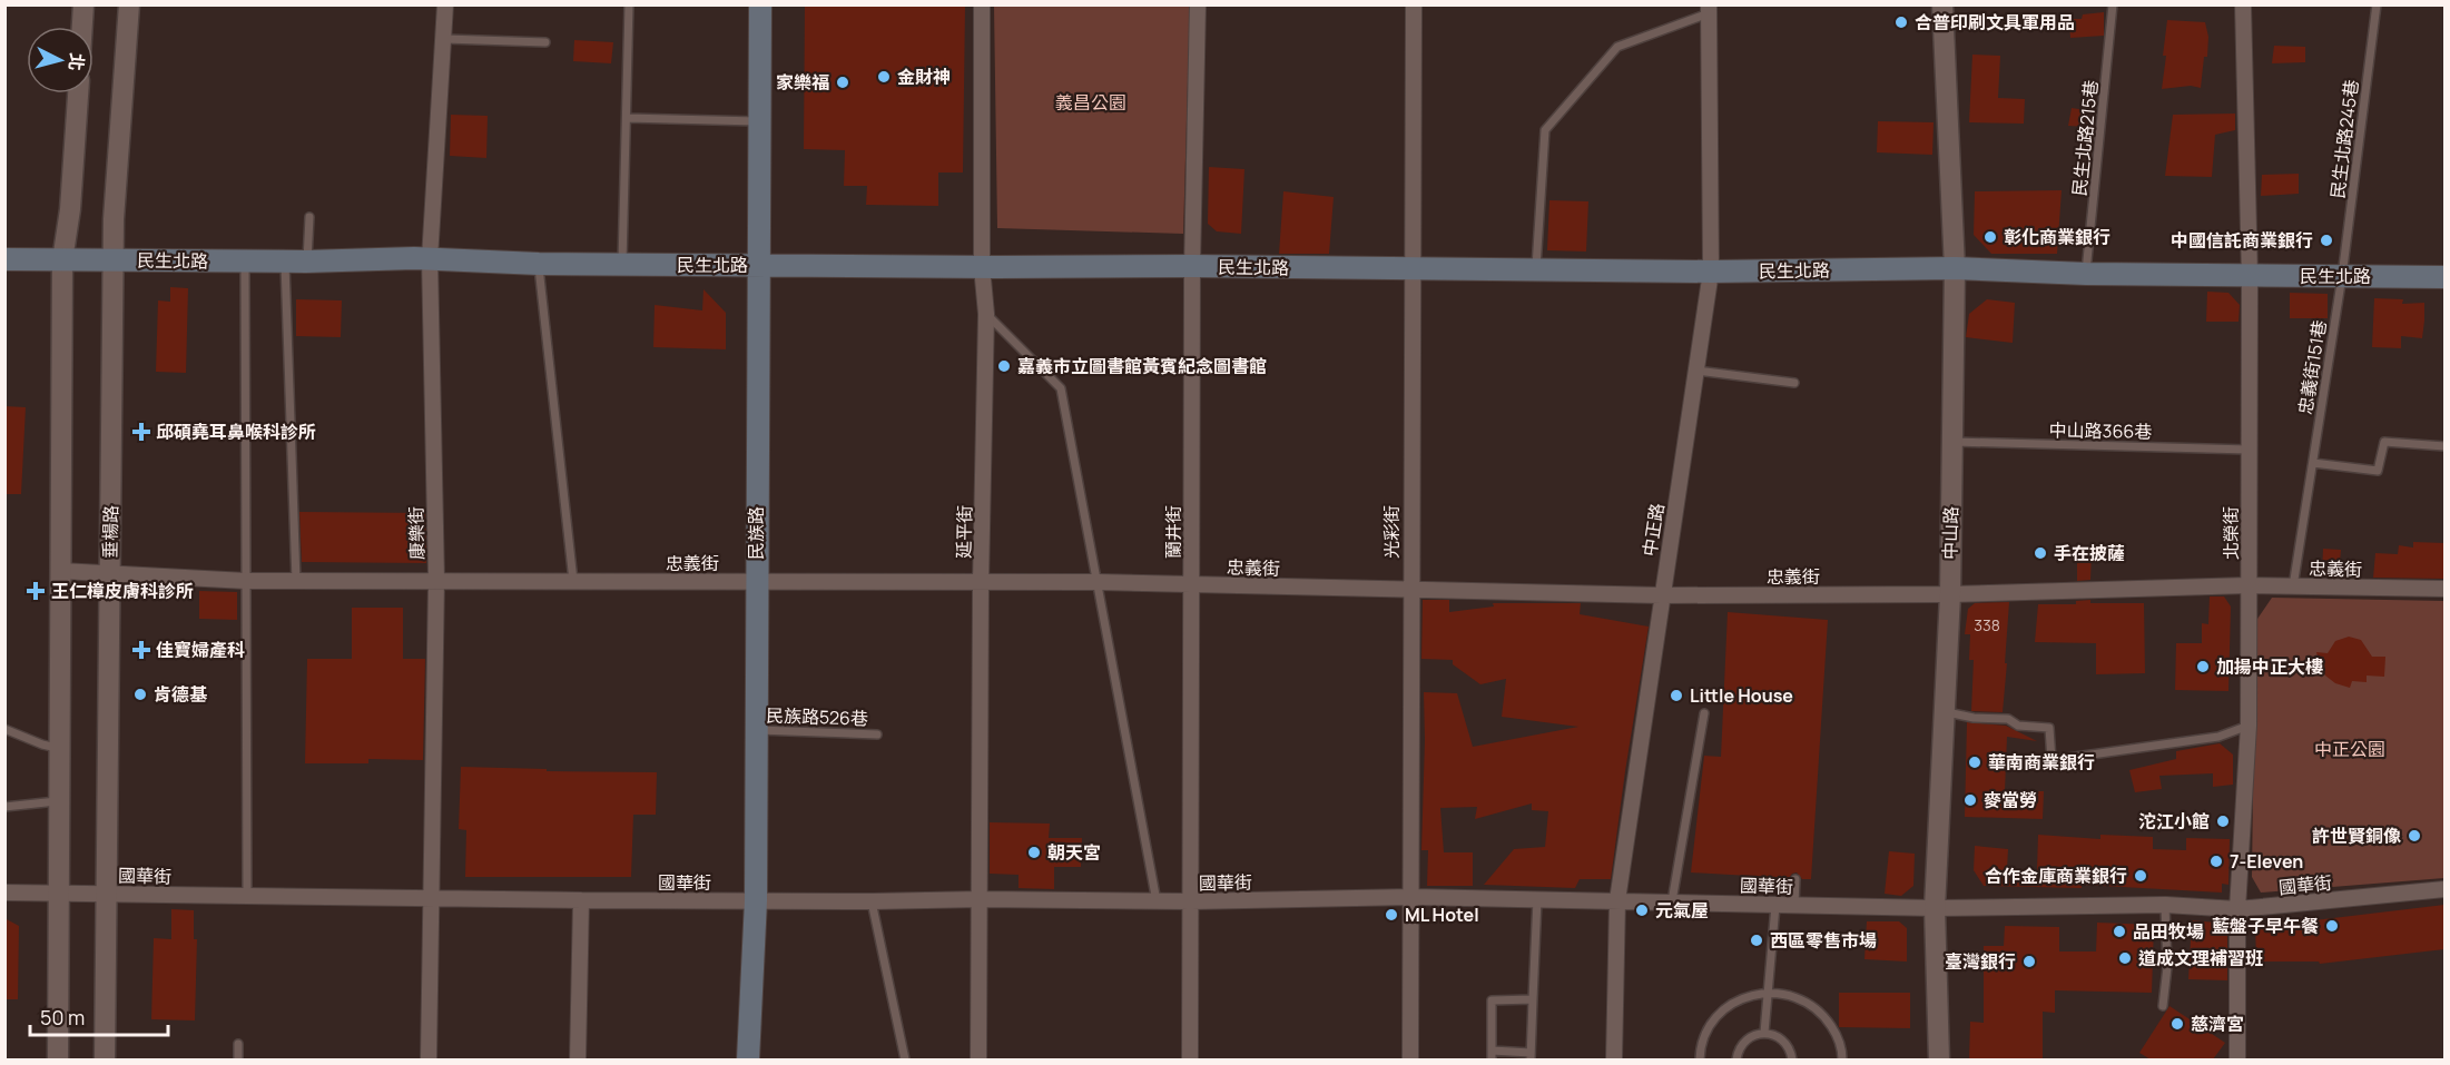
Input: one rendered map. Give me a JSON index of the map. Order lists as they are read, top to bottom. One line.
{"streets":{"main road":["民生北路","民族路"],"street":["中正路","垂楊路","延平街","蘭井街","光彩街","康樂街","中山路","北榮街","忠義街","國華街"],"lane":["民生北路215巷","民生北路245巷","忠義街151巷","中山路366巷","民族路526巷"]},"crossings":[["民生北路215巷","民生北路"],["民生北路245巷","民生北路"],["民生北路245巷","忠義街151巷"],["民生北路","忠義街151巷"],["民生北路","中正路"],["民生北路","垂楊路"],["民生北路","延平街"],["民生北路","蘭井街"],["民生北路","光彩街"],["民生北路","康樂街"],["民生北路","民族路"],["民生北路","中山路"],["民生北路","北榮街"],["忠義街151巷","忠義街"],["中山路366巷","中山路"],["中山路366巷","北榮街"],["中正路","忠義街"],["中正路","國華街"],["垂楊路","忠義街"],["垂楊路","國華街"],["延平街","忠義街"],["延平街","國華街"],["蘭井街","忠義街"],["蘭井街","國華街"],["光彩街","忠義街"],["光彩街","國華街"],["康樂街","忠義街"],["康樂街","國華街"],["民族路","忠義街"],["民族路","民族路526巷"],["民族路","國華街"],["中山路","忠義街"],["中山路","國華街"],["北榮街","忠義街"],["北榮街","國華街"]],"parks":["義昌公園","中正公園"],"places":{"other":["合普印刷文具軍用品","金財神","家樂福","彰化商業銀行","中國信託商業銀行","嘉義市立圖書館黃賓紀念圖書館","手在披薩","加揚中正大樓","肯德基","Little House","華南商業銀行","麥當勞","沱江小館","許世賢銅像","朝天宮","7-Eleven","合作金庫商業銀行","元氣屋","ML Hotel","藍盤子早午餐","品田牧場","西區零售市場","道成文理補習班","臺灣銀行","慈濟宮"],"health":["邱碩堯耳鼻喉科診所","王仁樟皮膚科診所","佳寶婦產科"]},"house_numbers":["338"],"scale_bar":"50 m","north":"right"}
